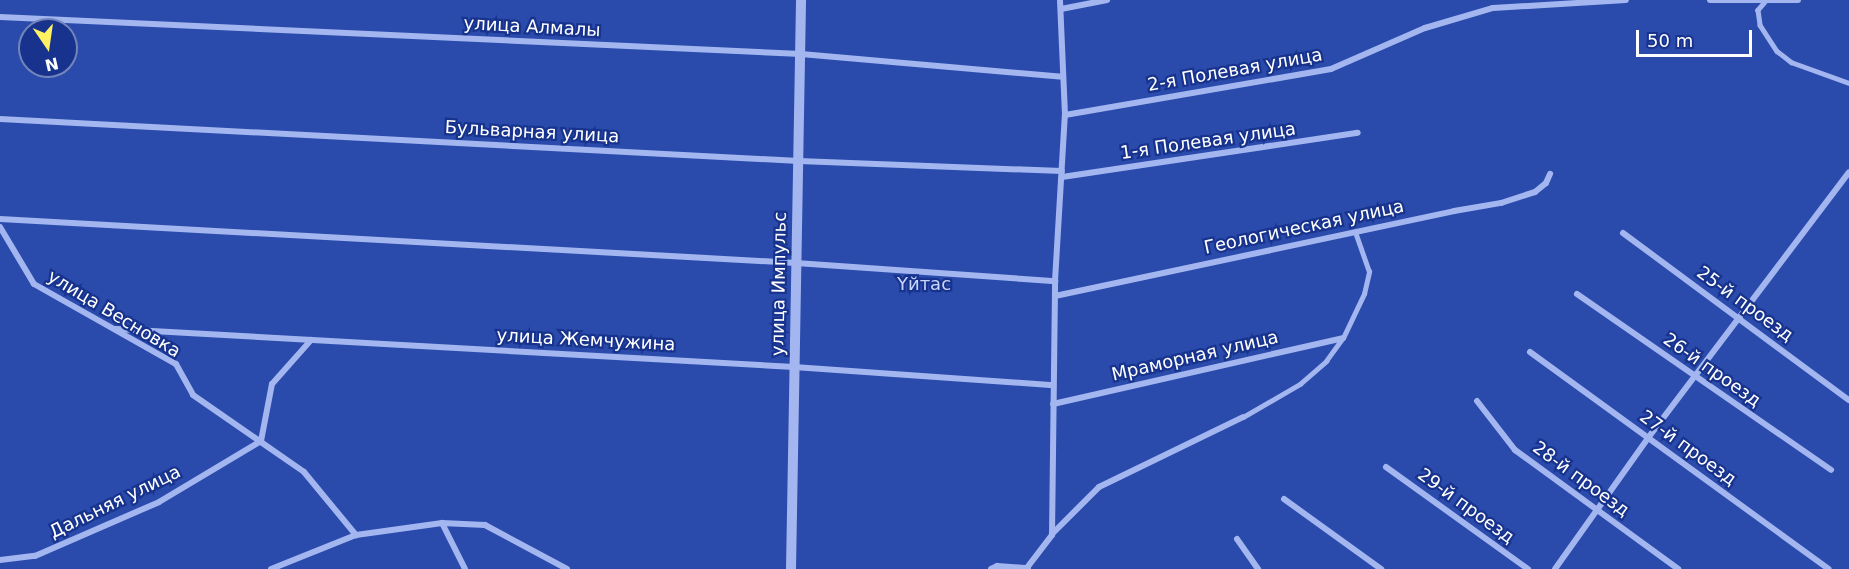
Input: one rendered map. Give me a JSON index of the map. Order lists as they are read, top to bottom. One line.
{"streets":{"street":["улица Алмалы","2-я Полевая улица","Бульварная улица","1-я Полевая улица","Геологическая улица","улица Импульс","25-й проезд","улица Весновка","улица Жемчужина","Мраморная улица","26-й проезд","27-й проезд","28-й проезд","Дальняя улица","29-й проезд"]},"crossings":[["улица Алмалы","улица Импульс"],["Бульварная улица","1-я Полевая улица"],["Бульварная улица","улица Импульс"],["улица Импульс","улица Жемчужина"],["улица Весновка","улица Жемчужина"],["улица Весновка","Дальняя улица"]],"parks":["Үйтас"],"scale_bar":"50 m","north":"bottom"}
